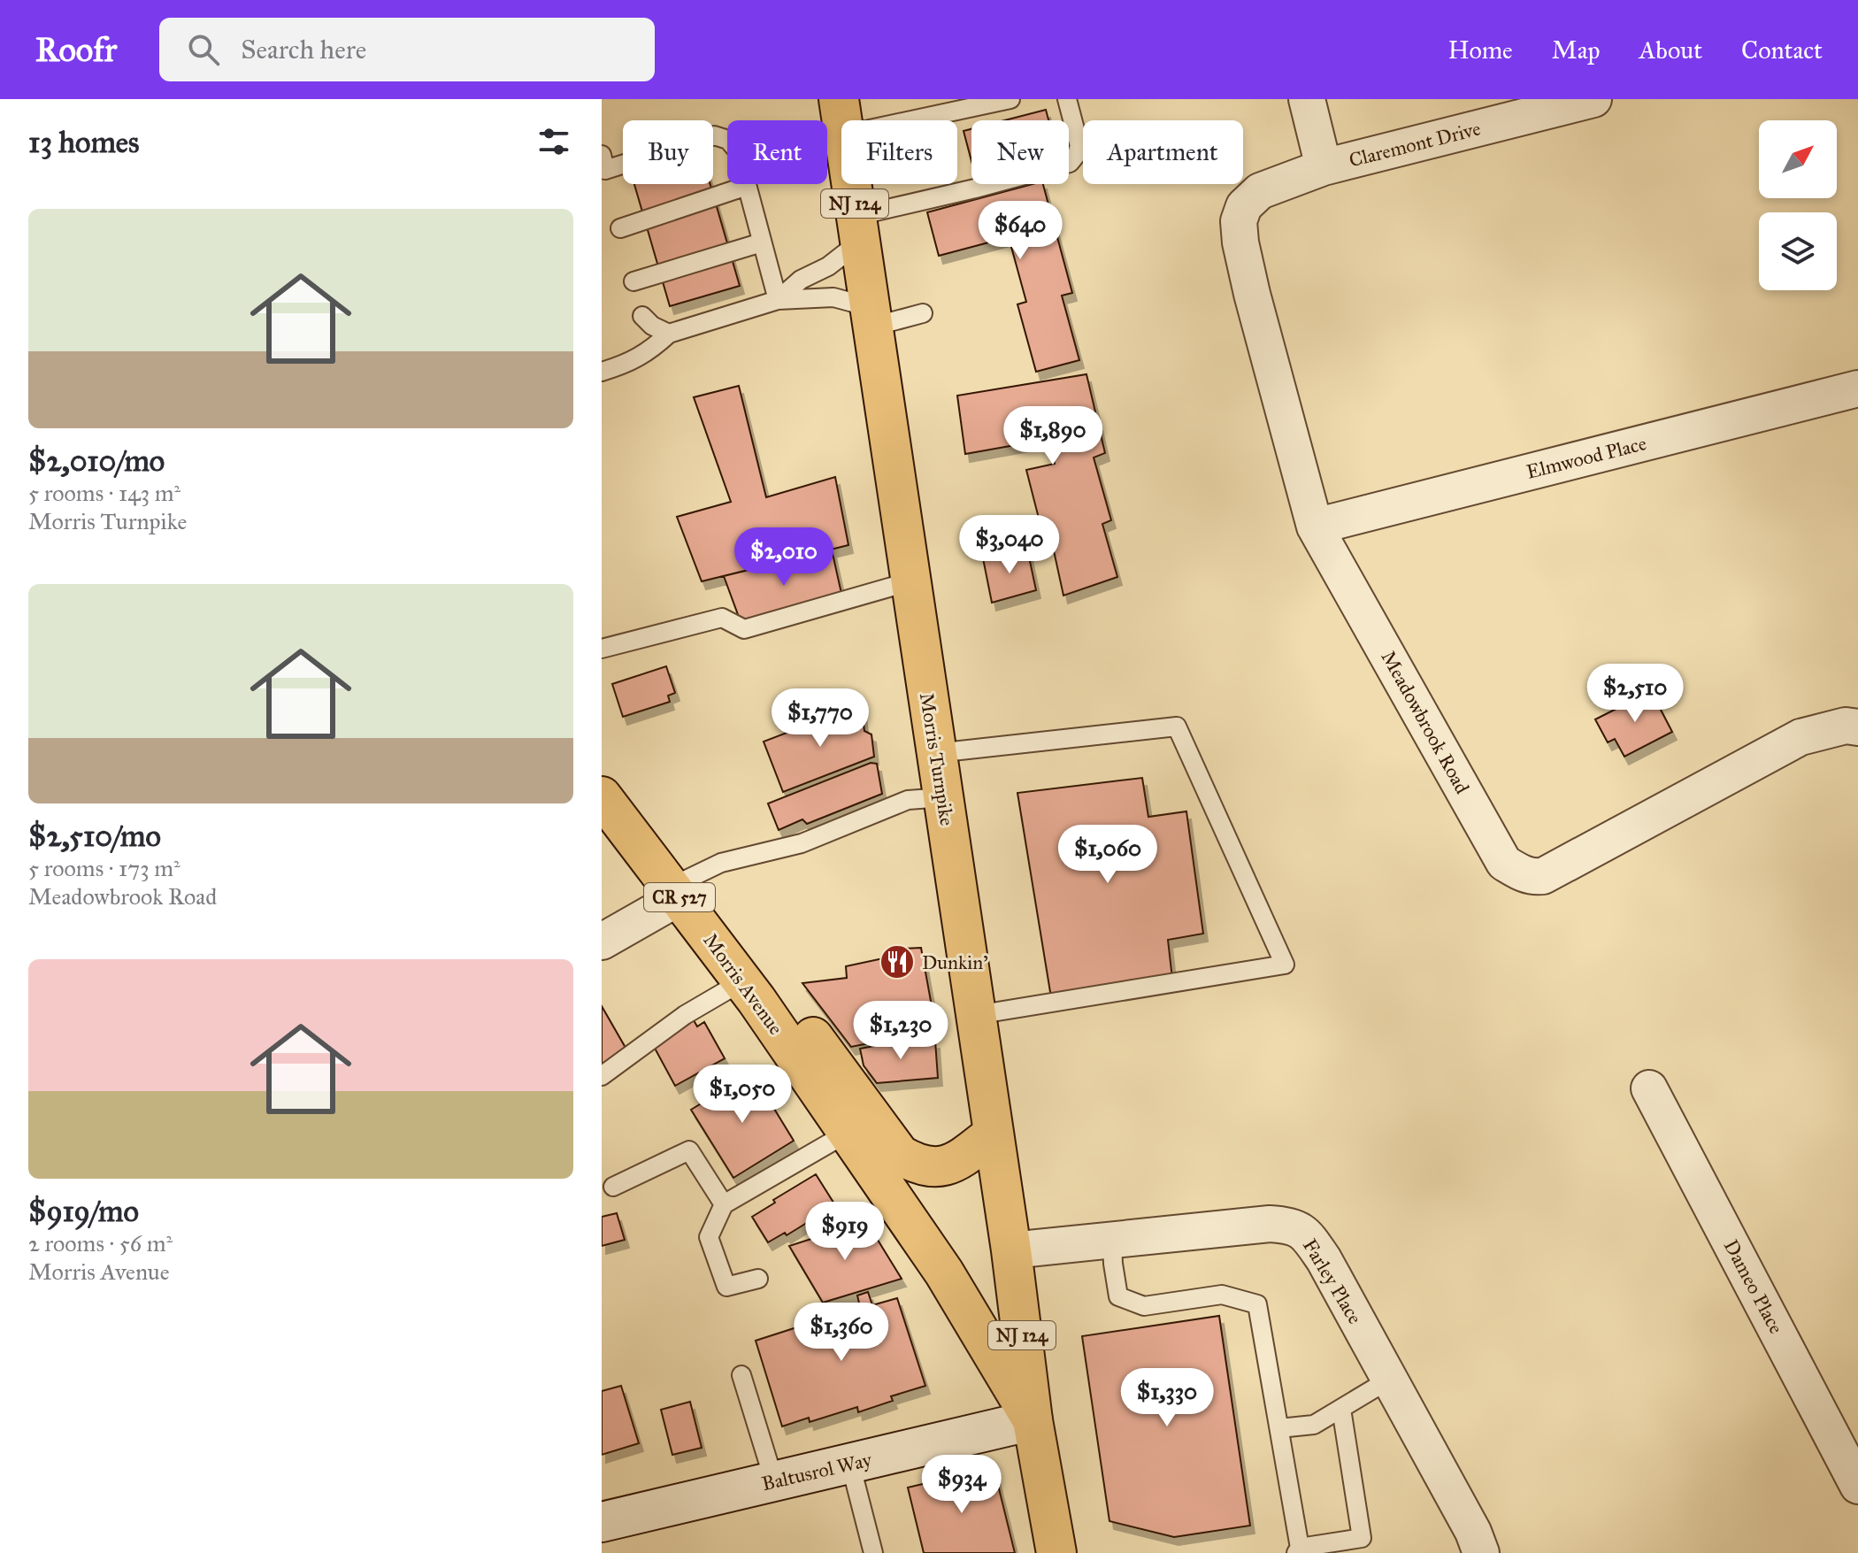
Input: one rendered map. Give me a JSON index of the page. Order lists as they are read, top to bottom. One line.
{"streets":{"main road":["NJ 124","Morris Turnpike","CR 527","Morris Avenue"],"street":["Claremont Drive","Elmwood Place","Meadowbrook Road","Farley Place","Dameo Place","Baltusrol Way"]},"crossings":[["Claremont Drive","Meadowbrook Road"],["Elmwood Place","Meadowbrook Road"],["Morris Turnpike","Morris Avenue"],["Morris Turnpike","Farley Place"],["Morris Turnpike","Baltusrol Way"],["Morris Avenue","Baltusrol Way"]],"places":{"restaurant":["Dunkin'"]},"north":"top right","page":{"header":"Roofr","search":"Search here","nav":["Home","Map","About","Contact"],"heading":"13 homes","chip":["Buy","Rent","Filters","New","Apartment"],"list":[{"name":"$2,010/mo","note":"5 rooms · 143 m² · Morris Turnpike"},{"name":"$2,510/mo","note":"5 rooms · 173 m² · Meadowbrook Road"},{"name":"$919/mo","note":"2 rooms · 56 m² · Morris Avenue"}],"price":["$640","$1,890","$3,040","$2,010","$2,510","$1,770","$1,060","$1,230","$1,050","$919","$1,360","$1,330","$934"]}}
